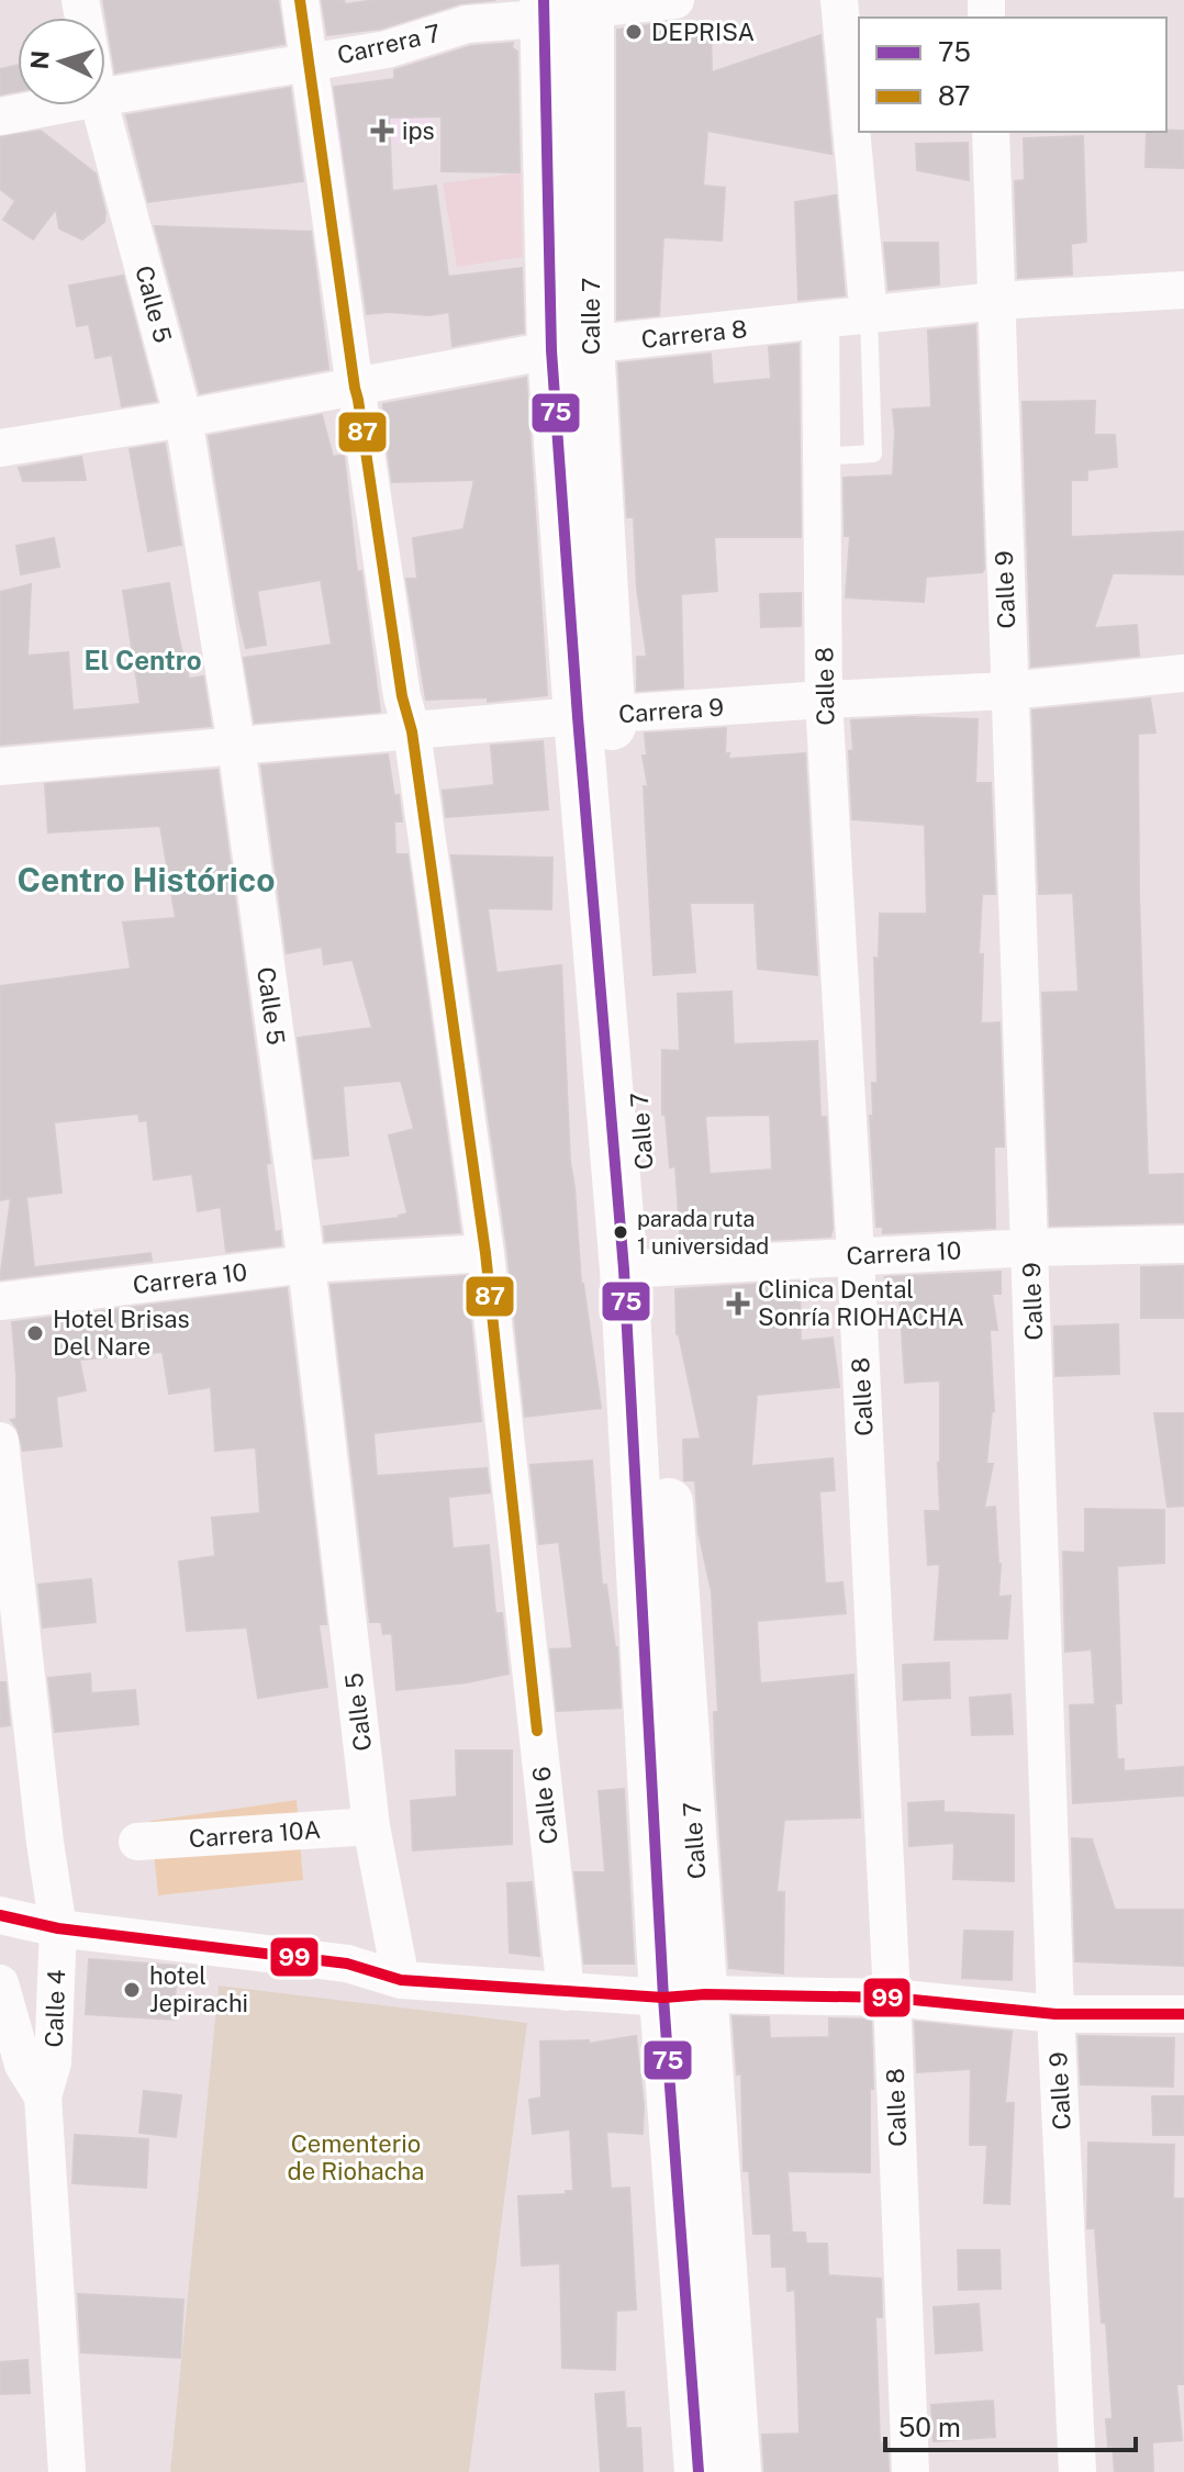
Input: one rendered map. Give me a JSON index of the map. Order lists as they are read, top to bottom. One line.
{"streets":{"street":["Carrera 7","Calle 5","Calle 7","Carrera 8","Calle 9","Calle 8","Carrera 9","Carrera 10","Calle 6","Carrera 10A","Calle 4"]},"crossings":[["Carrera 7","Calle 7"],["Carrera 7","Calle 6"],["Calle 5","Carrera 8"],["Calle 5","Carrera 9"],["Calle 5","Carrera 10"],["Calle 5","Carrera 10A"],["Calle 7","Carrera 8"],["Calle 7","Carrera 9"],["Calle 7","Carrera 10"],["Carrera 8","Calle 9"],["Carrera 8","Calle 8"],["Carrera 8","Calle 6"],["Calle 9","Carrera 9"],["Calle 9","Carrera 10"],["Calle 8","Carrera 9"],["Calle 8","Carrera 10"],["Carrera 9","Calle 6"],["Carrera 10","Calle 6"]],"districts":["El Centro","Centro Histórico"],"parks":["Cementerio de Riohacha"],"places":{"other":["DEPRISA","parada ruta 1 universidad","Hotel Brisas Del Nare","hotel Jepirachi"],"health":["ips","Clinica Dental Sonría RIOHACHA"]},"lines":["transit line 75","transit line 87","transit line 99"],"legend":["75","87"],"scale_bar":"50 m","north":"left"}
